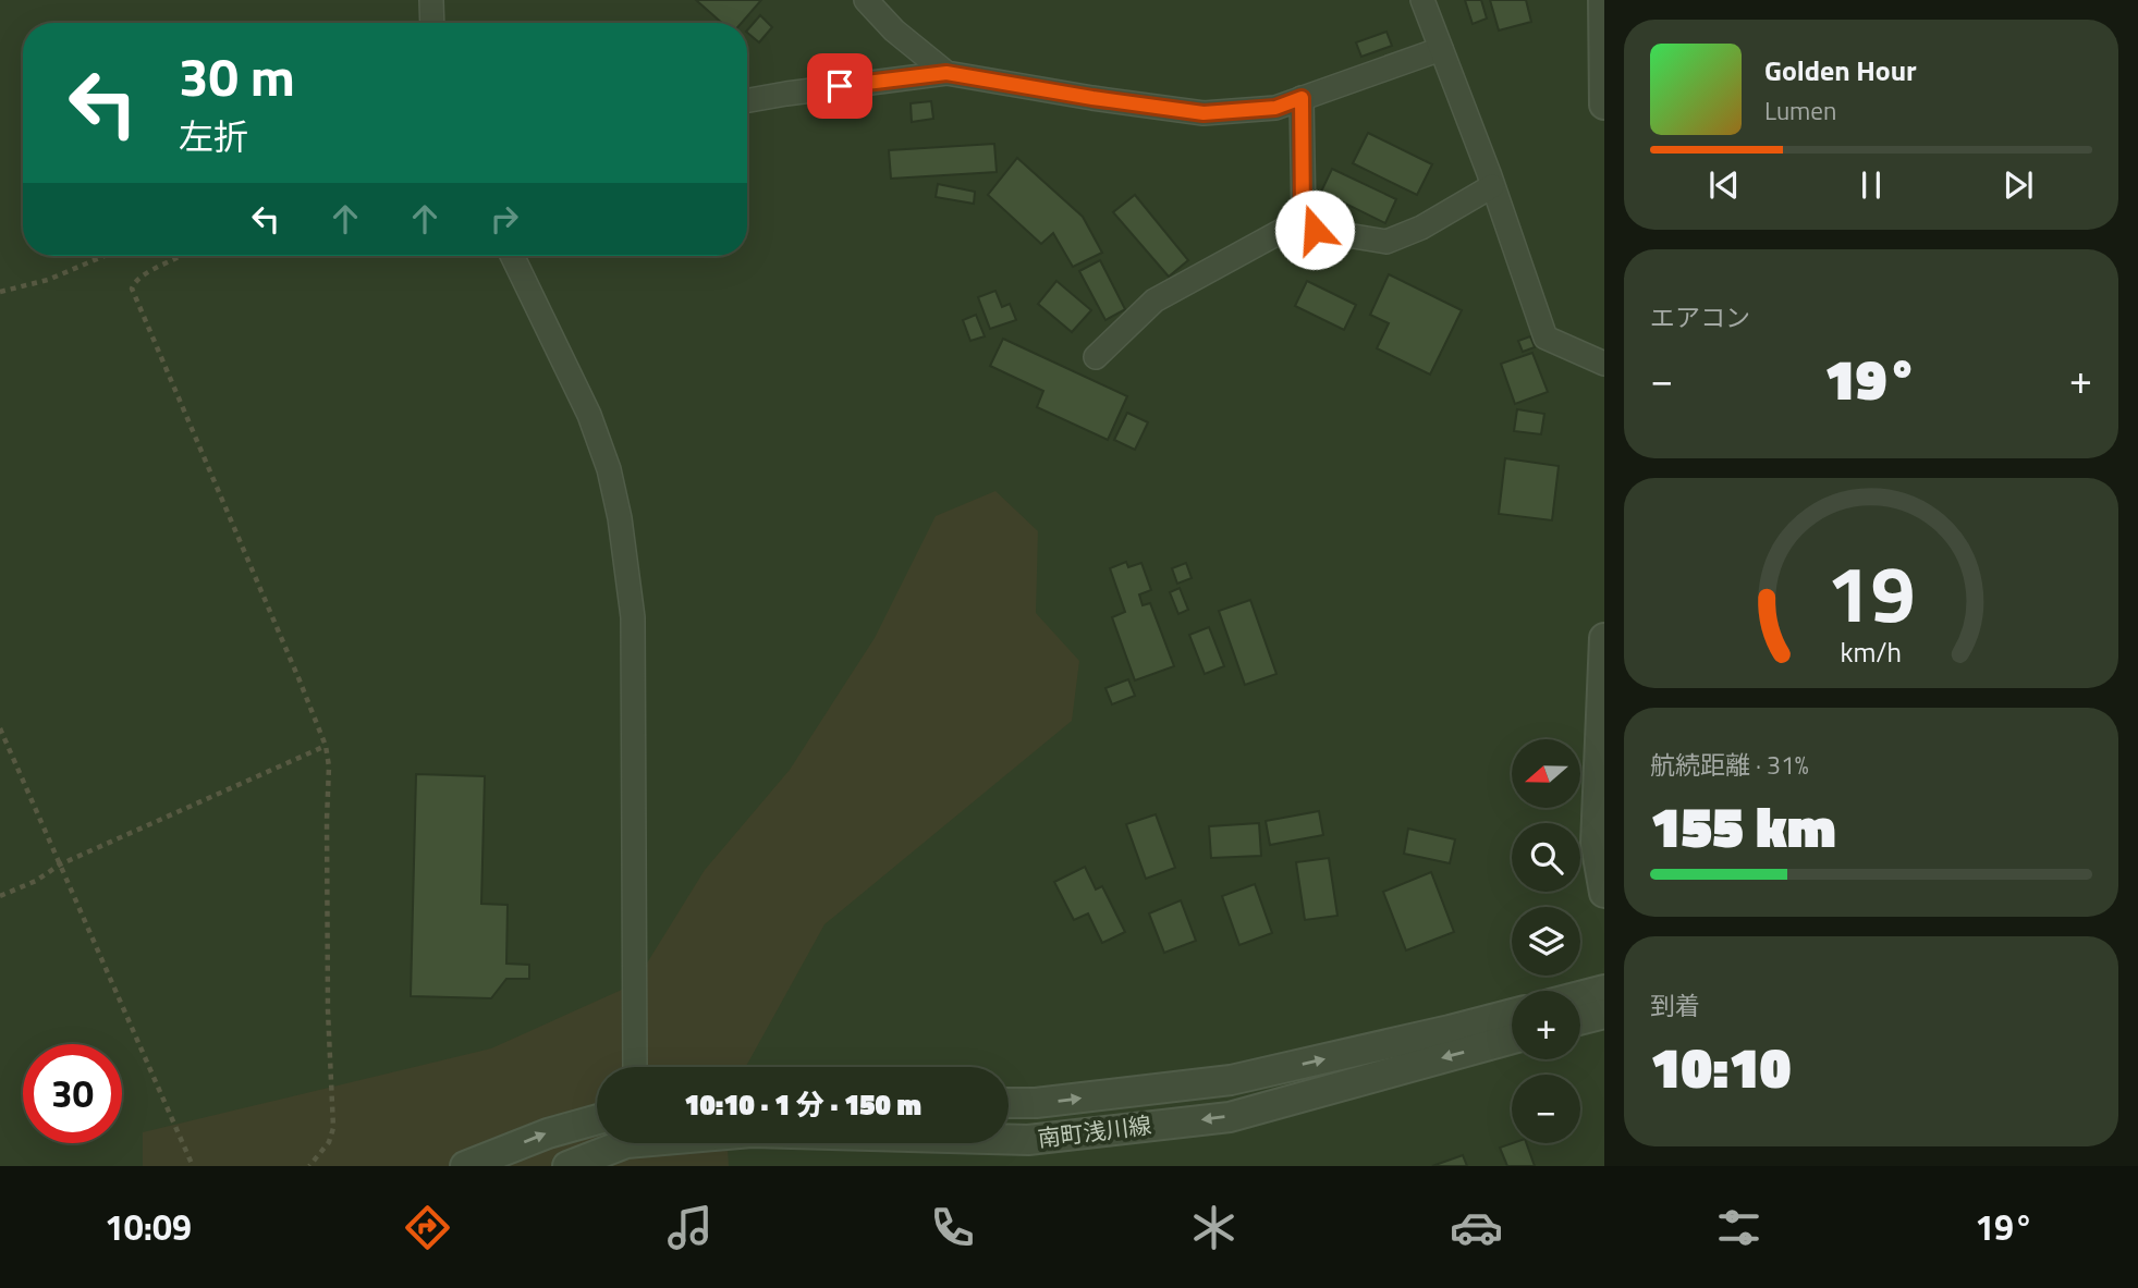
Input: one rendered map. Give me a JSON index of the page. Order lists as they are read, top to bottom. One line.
{"streets":{"street":["南町浅川線"]},"north":"left","page":{"turn":["30 m","左折"],"song":["Golden Hour","Lumen"],"tile":["エアコン",["航続距離 · 31%","155 km"],["到着","10:10"]],"heat":["−","19°","+"],"map_buttons":["+","−"],"limit":"30","trip":"10:10 · 1 分 · 150 m","tabs":["10:09","19°"],"gauge":["19","km/h"]}}
